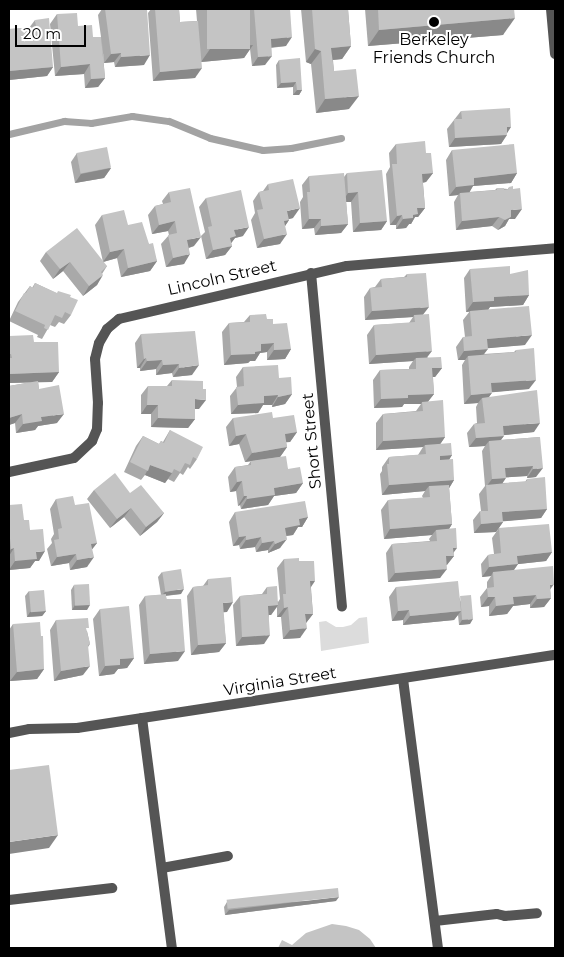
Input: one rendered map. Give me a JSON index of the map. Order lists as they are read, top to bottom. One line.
{"streets":{"street":["Lincoln Street","Short Street","Virginia Street"]},"crossings":[["Lincoln Street","Short Street"]],"places":["Berkeley Friends Church"],"scale_bar":"20 m"}
